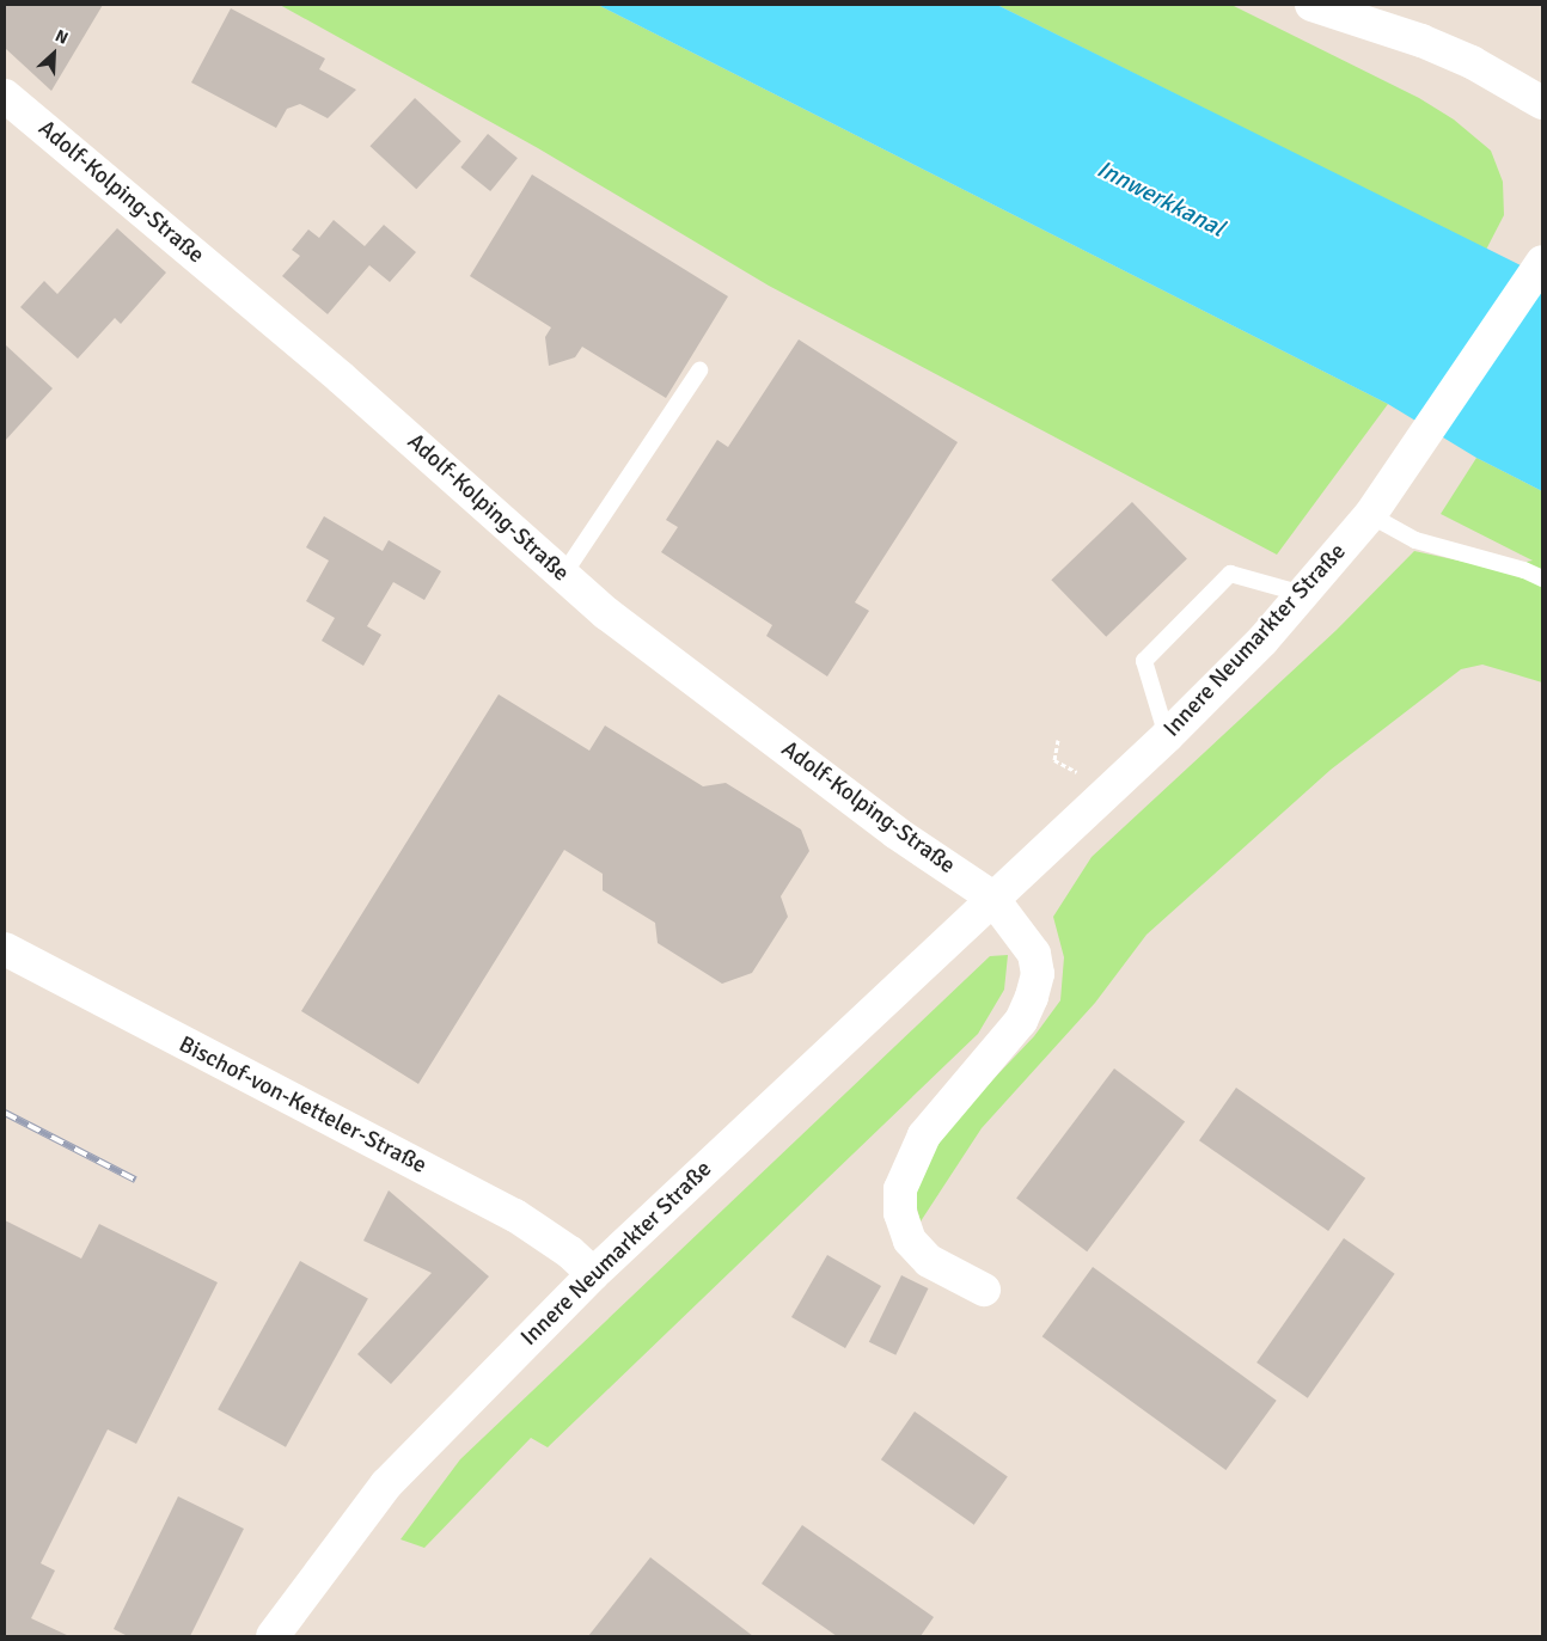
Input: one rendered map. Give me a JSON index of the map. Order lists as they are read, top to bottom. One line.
{"streets":{"street":["Adolf-Kolping-Straße","Innere Neumarkter Straße","Bischof-von-Ketteler-Straße"]},"crossings":[["Adolf-Kolping-Straße","Innere Neumarkter Straße"],["Innere Neumarkter Straße","Bischof-von-Ketteler-Straße"]],"water":["Innwerkkanal"],"north":"top right"}
